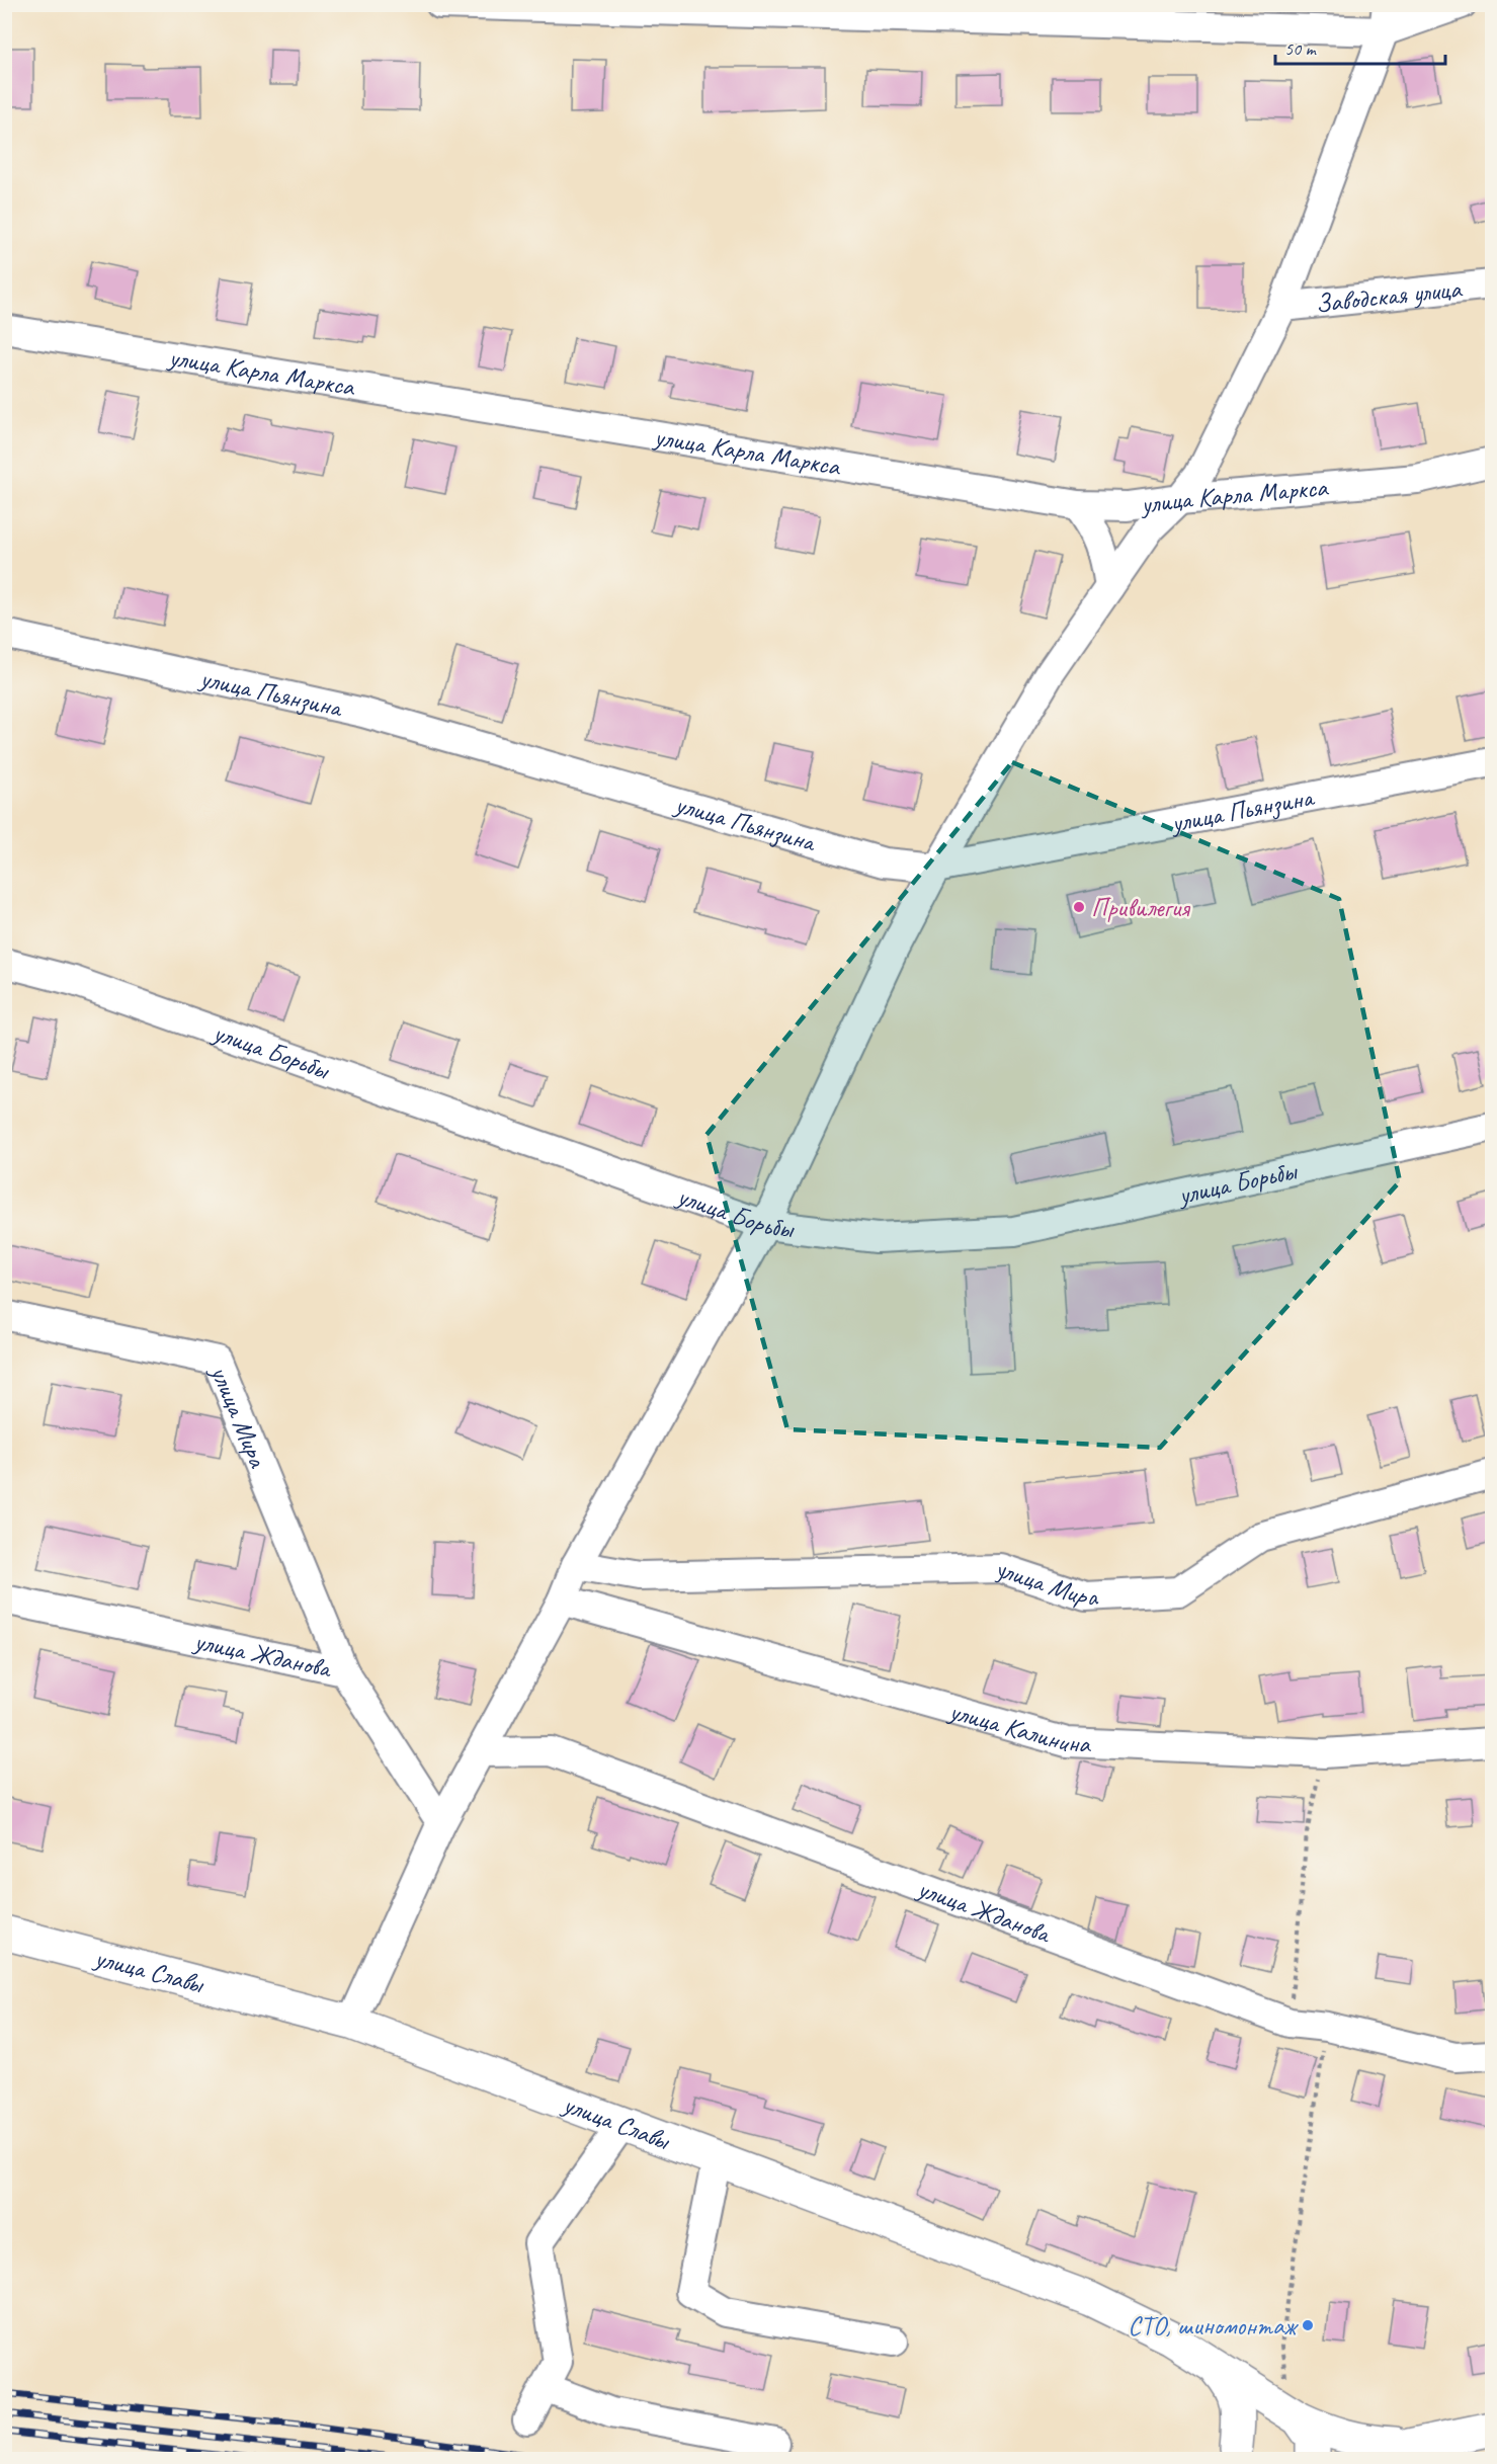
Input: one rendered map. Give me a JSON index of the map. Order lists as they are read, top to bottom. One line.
{"streets":{"main road":["улица Славы"],"street":["Заводская улица","улица Карла Маркса","улица Пьянзина","улица Борьбы","улица Мира","улица Жданова","улица Калинина"]},"crossings":[["улица Мира","улица Жданова"]],"places":["Привилегия","СТО, шиномонтаж"],"scale_bar":"50 m"}
